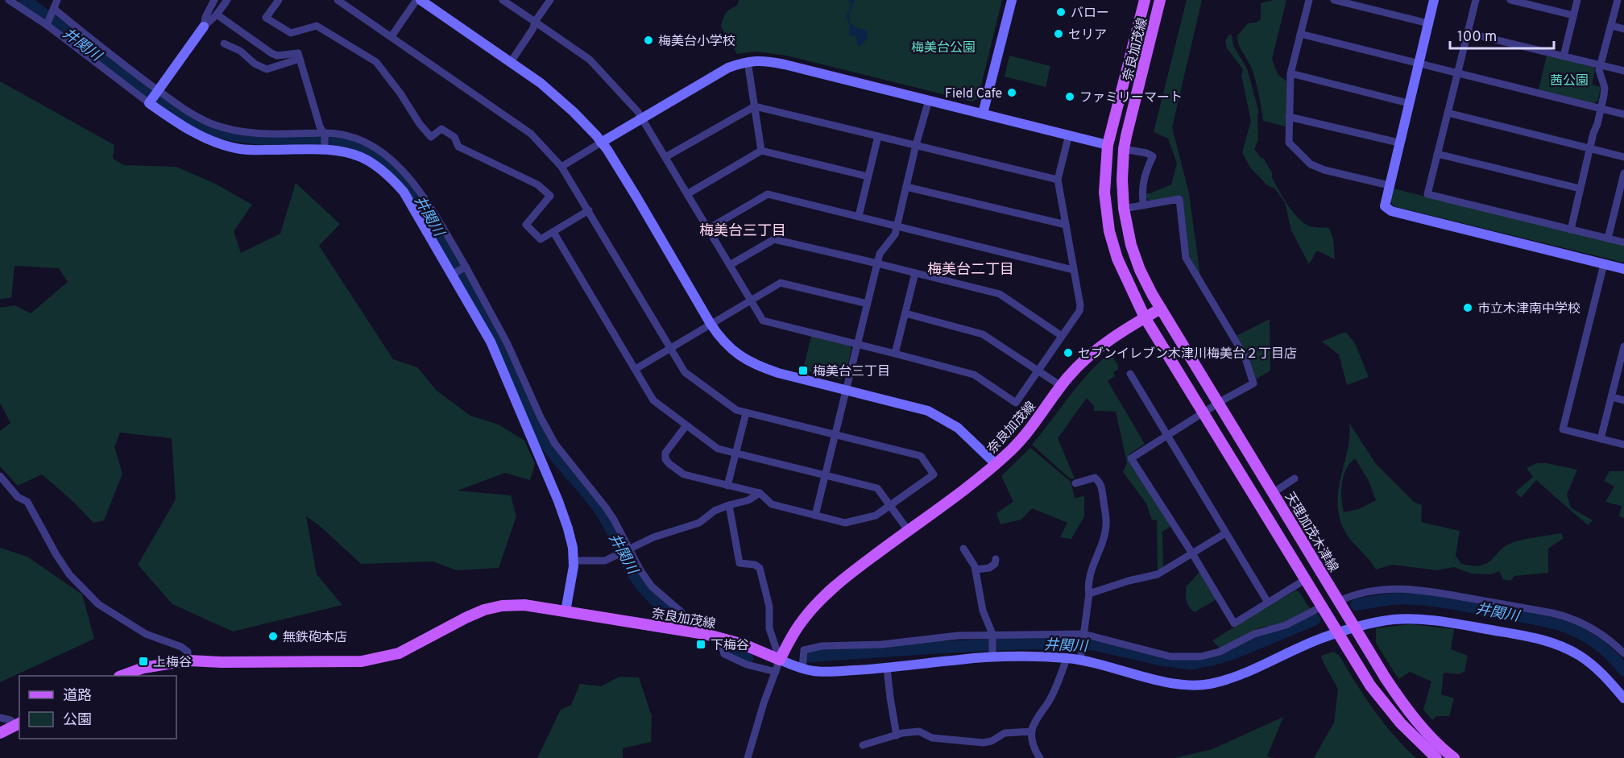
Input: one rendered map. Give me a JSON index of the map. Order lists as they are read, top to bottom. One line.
{"streets":{"main road":["奈良加茂線","天理加茂木津線"]},"crossings":[["奈良加茂線","天理加茂木津線"]],"districts":["梅美台三丁目","梅美台二丁目"],"water":["井関川"],"parks":["梅美台公園","茜公園"],"places":{"other":["バロー","セリア","梅美台小学校","Field Cafe","ファミリーマート","市立木津南中学校","セブンイレブン木津川梅美台２丁目店","無鉄砲本店"],"transit":["梅美台三丁目","下梅谷","上梅谷"]},"legend":["道路","公園"],"scale_bar":"100 m"}
